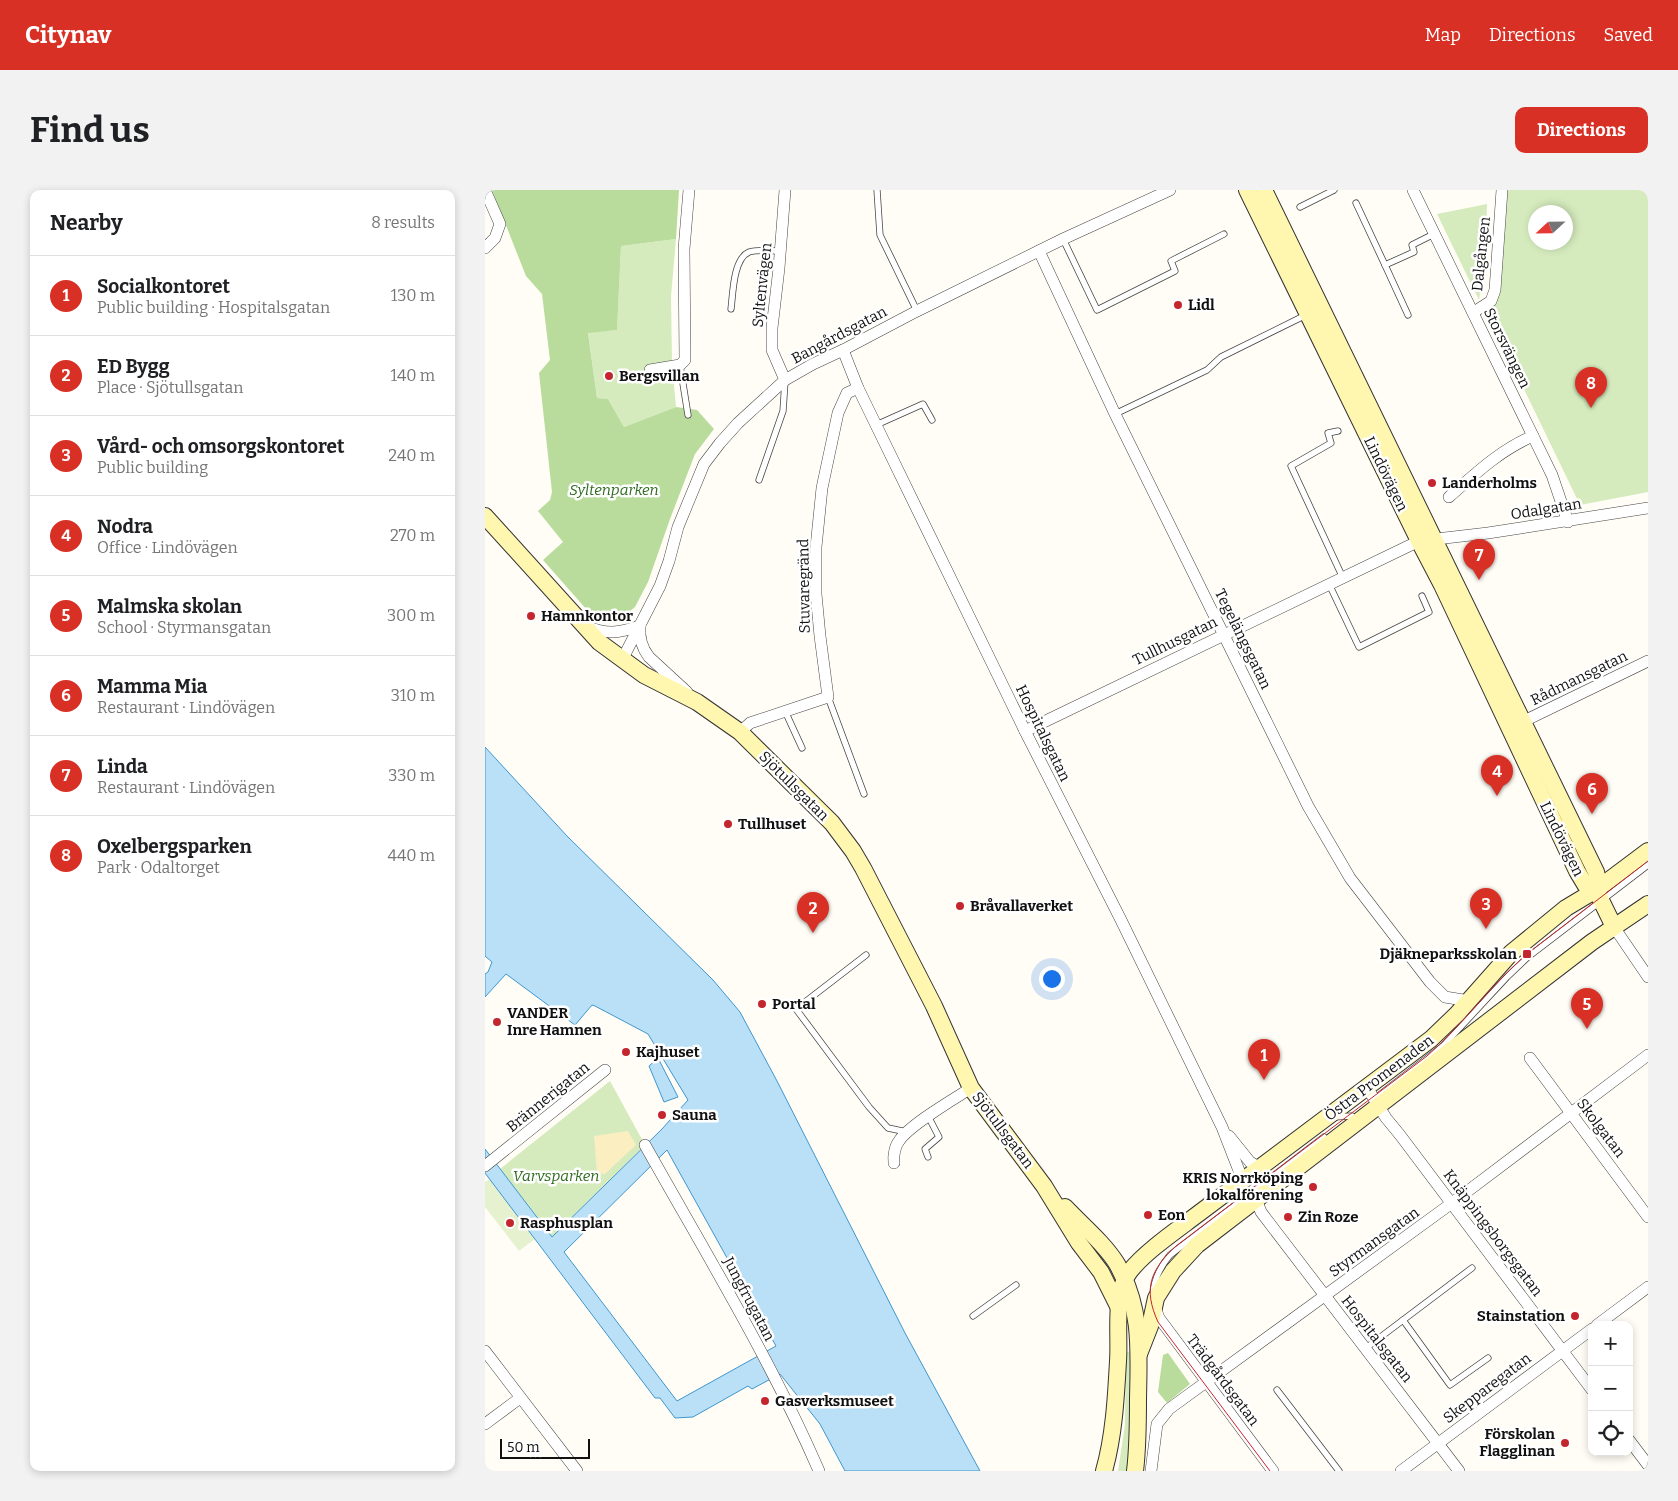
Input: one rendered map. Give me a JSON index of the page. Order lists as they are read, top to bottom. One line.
{"streets":{"main road":["Lindövägen","Sjötullsgatan","Östra Promenaden"],"street":["Dalgången","Syltenvägen","Bangårdsgatan","Storsvängen","Odalgatan","Stuvaregränd","Tegelängsgatan","Tullhusgatan","Rådmansgatan","Hospitalsgatan","Brännerigatan","Skolgatan","Knäppingsborgsgatan","Styrmansgatan","Jungfrugatan","Trädgårdsgatan","Skepparegatan"]},"crossings":[["Dalgången","Storsvängen"],["Syltenvägen","Bangårdsgatan"],["Bangårdsgatan","Tegelängsgatan"],["Bangårdsgatan","Hospitalsgatan"],["Bangårdsgatan","Sjötullsgatan"],["Storsvängen","Odalgatan"],["Lindövägen","Odalgatan"],["Lindövägen","Tullhusgatan"],["Lindövägen","Rådmansgatan"],["Lindövägen","Östra Promenaden"],["Odalgatan","Tullhusgatan"],["Stuvaregränd","Hospitalsgatan"],["Tegelängsgatan","Tullhusgatan"],["Tegelängsgatan","Östra Promenaden"],["Tullhusgatan","Hospitalsgatan"],["Hospitalsgatan","Östra Promenaden"],["Hospitalsgatan","Styrmansgatan"],["Hospitalsgatan","Skepparegatan"],["Sjötullsgatan","Östra Promenaden"],["Östra Promenaden","Knäppingsborgsgatan"],["Östra Promenaden","Trädgårdsgatan"],["Skolgatan","Styrmansgatan"],["Knäppingsborgsgatan","Styrmansgatan"],["Knäppingsborgsgatan","Skepparegatan"],["Styrmansgatan","Trädgårdsgatan"]],"parks":["Syltenparken","Varvsparken"],"places":{"other":["Lidl","Bergsvillan","Landerholms","Hamnkontor","Tullhuset","Bråvallaverket","Portal","VANDER Inre Hamnen","Kajhuset","Sauna","KRIS Norrköping lokalförening","Eon","Zin Roze","Rasphusplan","Stainstation","Gasverksmuseet","Förskolan Flagglinan"],"transit":["Djäkneparksskolan"]},"scale_bar":"50 m","north":"left","page":{"header":"Citynav","nav":["Map","Directions","Saved"],"buttons":"Directions","title":"Find us","heading":["Nearby","8 results"],"list":[{"mark":"1","name":"Socialkontoret","note":"Public building · Hospitalsgatan","value":"130 m"},{"mark":"2","name":"ED Bygg","note":"Place · Sjötullsgatan","value":"140 m"},{"mark":"3","name":"Vård- och omsorgskontoret","note":"Public building","value":"240 m"},{"mark":"4","name":"Nodra","note":"Office · Lindövägen","value":"270 m"},{"mark":"5","name":"Malmska skolan","note":"School · Styrmansgatan","value":"300 m"},{"mark":"6","name":"Mamma Mia","note":"Restaurant · Lindövägen","value":"310 m"},{"mark":"7","name":"Linda","note":"Restaurant · Lindövägen","value":"330 m"},{"mark":"8","name":"Oxelbergsparken","note":"Park · Odaltorget","value":"440 m"}],"pins":["8","7","4","6","3","2","5","1"],"map_buttons":["+","−"],"scale":"50 m"}}
